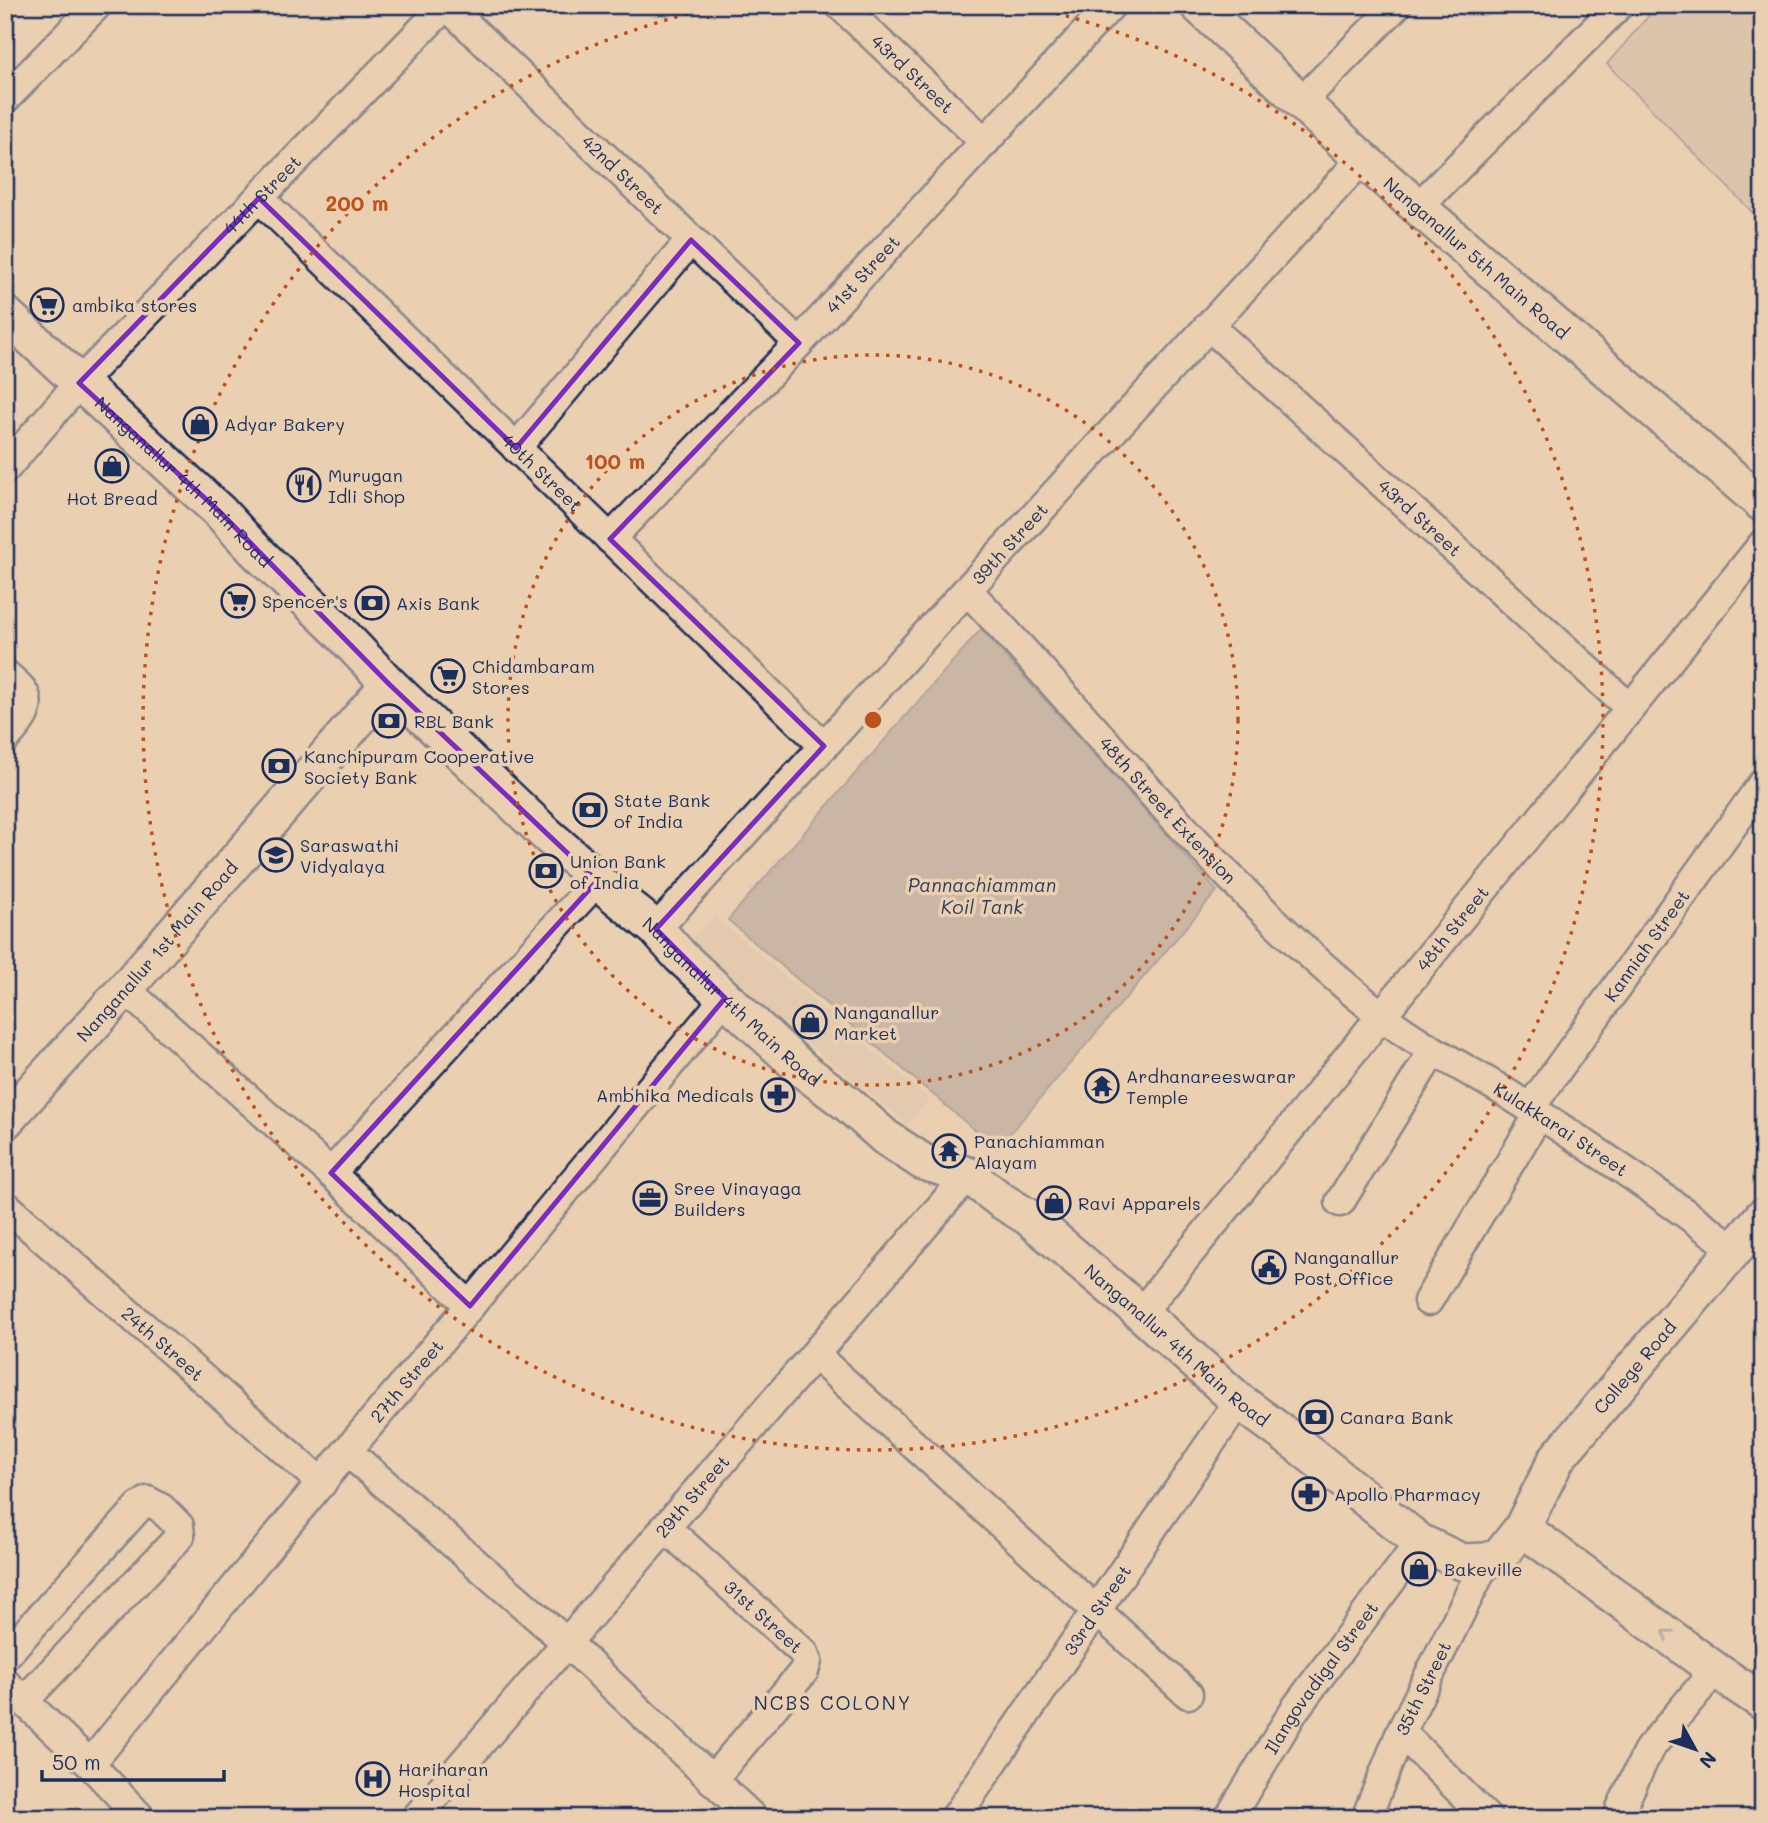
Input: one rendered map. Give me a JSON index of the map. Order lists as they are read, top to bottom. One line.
{"streets":{"street":["43rd Street","42nd Street","44th Street","Nanganallur 5th Main Road","41st Street","40th Street","Nanganallur 4th Main Road","39th Street","48th Street Extension","48th Street","Kanniah Street","Nanganallur 1st Main Road","Kulakkarai Street","24th Street","College Road","27th Street","29th Street","33rd Street","31st Street","Ilangovadigal Street","35th Street"]},"crossings":[["43rd Street","41st Street"],["43rd Street","39th Street"],["43rd Street","48th Street"],["42nd Street","44th Street"],["42nd Street","41st Street"],["44th Street","40th Street"],["44th Street","Nanganallur 4th Main Road"],["Nanganallur 5th Main Road","39th Street"],["41st Street","40th Street"],["40th Street","39th Street"],["Nanganallur 4th Main Road","39th Street"],["Nanganallur 4th Main Road","48th Street"],["Nanganallur 4th Main Road","Nanganallur 1st Main Road"],["Nanganallur 4th Main Road","27th Street"],["Nanganallur 4th Main Road","29th Street"],["Nanganallur 4th Main Road","33rd Street"],["Nanganallur 4th Main Road","Ilangovadigal Street"],["Nanganallur 4th Main Road","35th Street"],["39th Street","48th Street Extension"],["48th Street Extension","48th Street"],["48th Street Extension","Kulakkarai Street"],["48th Street","Kulakkarai Street"],["Kanniah Street","Kulakkarai Street"],["Kulakkarai Street","College Road"],["24th Street","27th Street"],["29th Street","31st Street"]],"districts":["NCBS COLONY"],"water":["Pannachiamman Koil Tank"],"places":{"supermarket":["ambika stores","Spencer's","Chidambaram Stores"],"shop":["Adyar Bakery","Hot Bread","Nanganallur Market","Ravi Apparels","Bakeville"],"restaurant":["Murugan Idli Shop"],"bank":["Axis Bank","RBL Bank","Kanchipuram Cooperative Society Bank","State Bank of India","Union Bank of India","Canara Bank"],"school or university":["Saraswathi Vidyalaya"],"temple":["Ardhanareeswarar Temple","Panachiamman Alayam"],"pharmacy":["Ambhika Medicals","Apollo Pharmacy"],"office":["Sree Vinayaga Builders"],"public building":["Nanganallur Post Office"],"hospital":["Hariharan Hospital"]},"scale_bar":"50 m","north":"bottom right","rings":["200 m","100 m"]}
